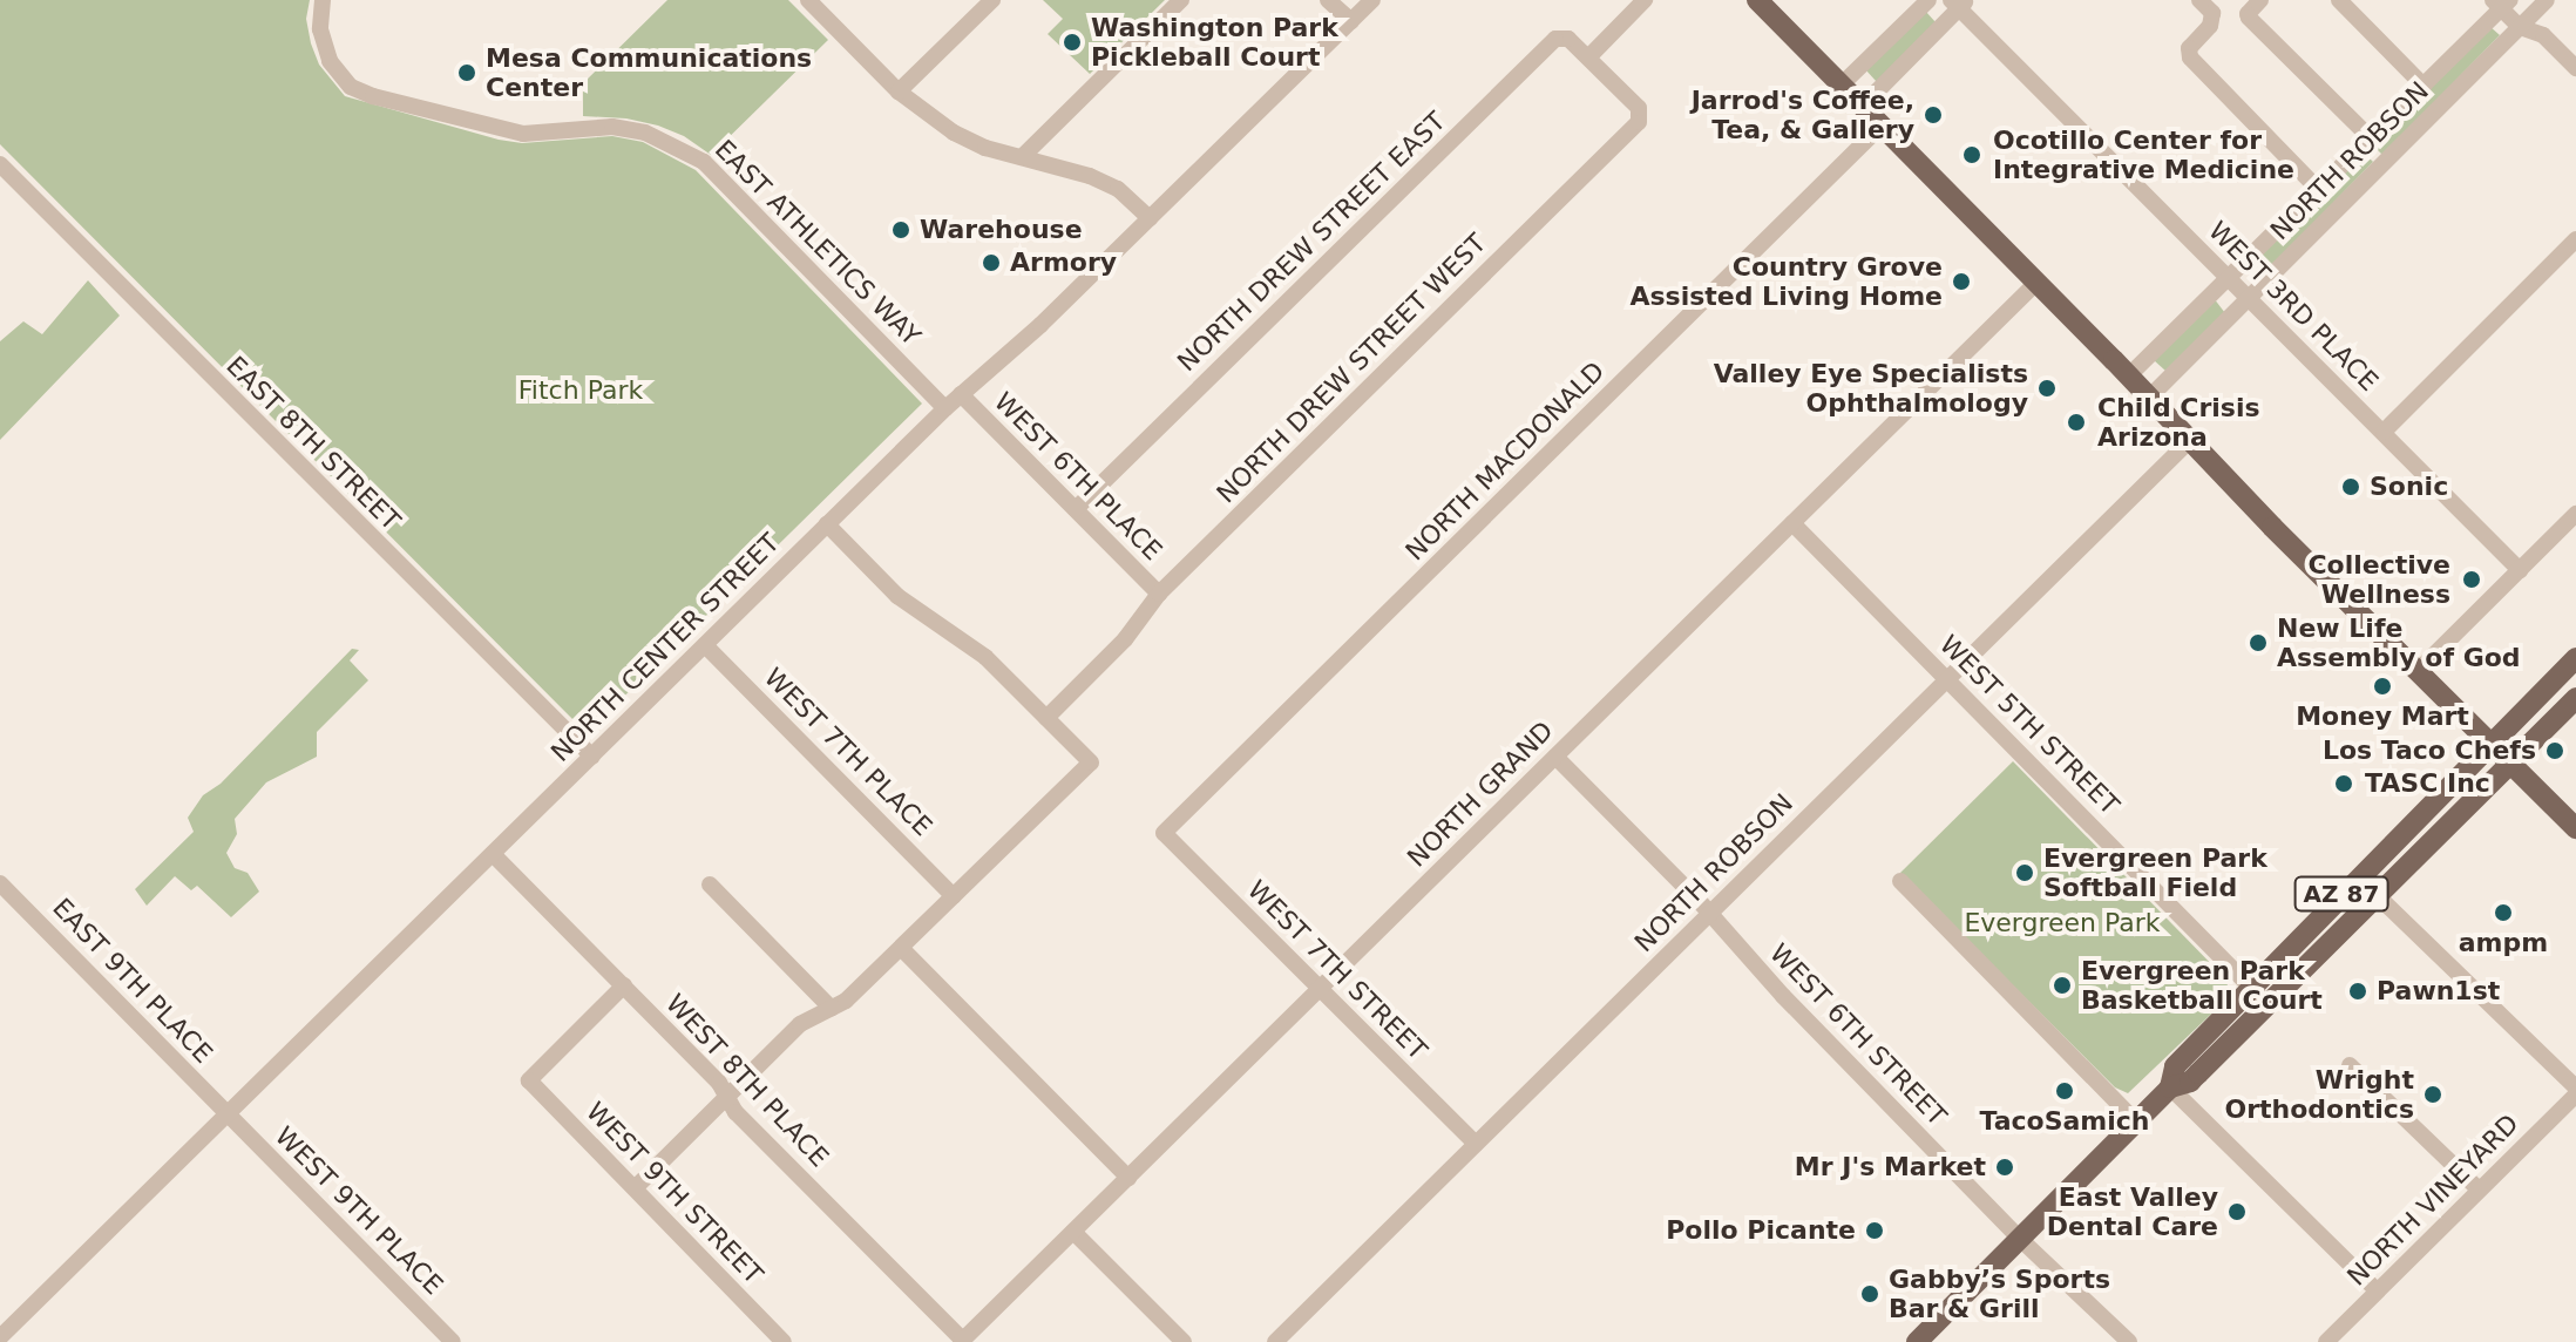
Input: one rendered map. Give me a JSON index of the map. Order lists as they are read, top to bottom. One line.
{"streets":{"main road":["AZ 87"],"street":["NORTH ROBSON","NORTH DREW STREET EAST","EAST ATHLETICS WAY","WEST 3RD PLACE","NORTH DREW STREET WEST","EAST 8TH STREET","NORTH MACDONALD","WEST 6TH PLACE","NORTH CENTER STREET","WEST 5TH STREET","WEST 7TH PLACE","NORTH GRAND","WEST 7TH STREET","EAST 9TH PLACE","WEST 6TH STREET","WEST 8TH PLACE","WEST 9TH STREET","NORTH VINEYARD","WEST 9TH PLACE"]},"crossings":[["NORTH ROBSON","WEST 3RD PLACE"],["NORTH ROBSON","WEST 5TH STREET"],["NORTH ROBSON","WEST 7TH STREET"],["NORTH ROBSON","WEST 6TH STREET"],["NORTH DREW STREET EAST","NORTH DREW STREET WEST"],["NORTH DREW STREET EAST","WEST 6TH PLACE"],["EAST ATHLETICS WAY","NORTH CENTER STREET"],["NORTH DREW STREET WEST","WEST 6TH PLACE"],["EAST 8TH STREET","NORTH CENTER STREET"],["NORTH MACDONALD","WEST 7TH STREET"],["WEST 6TH PLACE","NORTH CENTER STREET"],["NORTH CENTER STREET","WEST 7TH PLACE"],["NORTH CENTER STREET","EAST 9TH PLACE"],["NORTH CENTER STREET","WEST 8TH PLACE"],["NORTH CENTER STREET","WEST 9TH PLACE"],["WEST 5TH STREET","NORTH GRAND"],["WEST 5TH STREET","AZ 87"],["NORTH GRAND","WEST 7TH STREET"],["NORTH GRAND","WEST 6TH STREET"],["NORTH GRAND","WEST 8TH PLACE"],["AZ 87","WEST 6TH STREET"],["EAST 9TH PLACE","WEST 9TH PLACE"],["WEST 8TH PLACE","WEST 9TH STREET"]],"parks":["Fitch Park","Evergreen Park"],"places":["Washington Park Pickleball Court","Mesa Communications Center","Jarrod's Coffee, Tea, & Gallery","Ocotillo Center for Integrative Medicine","Warehouse","Armory","Country Grove Assisted Living Home","Valley Eye Specialists Ophthalmology","Child Crisis Arizona","Sonic","Collective Wellness","New Life Assembly of God","Money Mart","Los Taco Chefs","TASC Inc","Evergreen Park Softball Field","ampm","Evergreen Park Basketball Court","Pawn1st","TacoSamich","Wright Orthodontics","Mr J's Market","East Valley Dental Care","Pollo Picante","Gabby’s Sports Bar & Grill"]}
